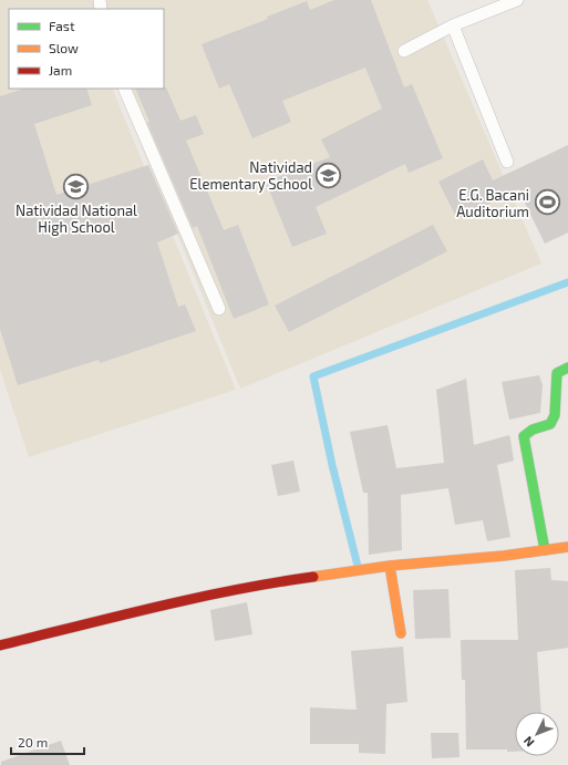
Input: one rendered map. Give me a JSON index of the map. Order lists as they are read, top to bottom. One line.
{"places":{"school or university":["Natividad Elementary School","Natividad National High School"],"sports":["E.G. Bacani Auditorium"]},"legend":["Fast","Slow","Jam"],"scale_bar":"20 m","north":"bottom left"}
